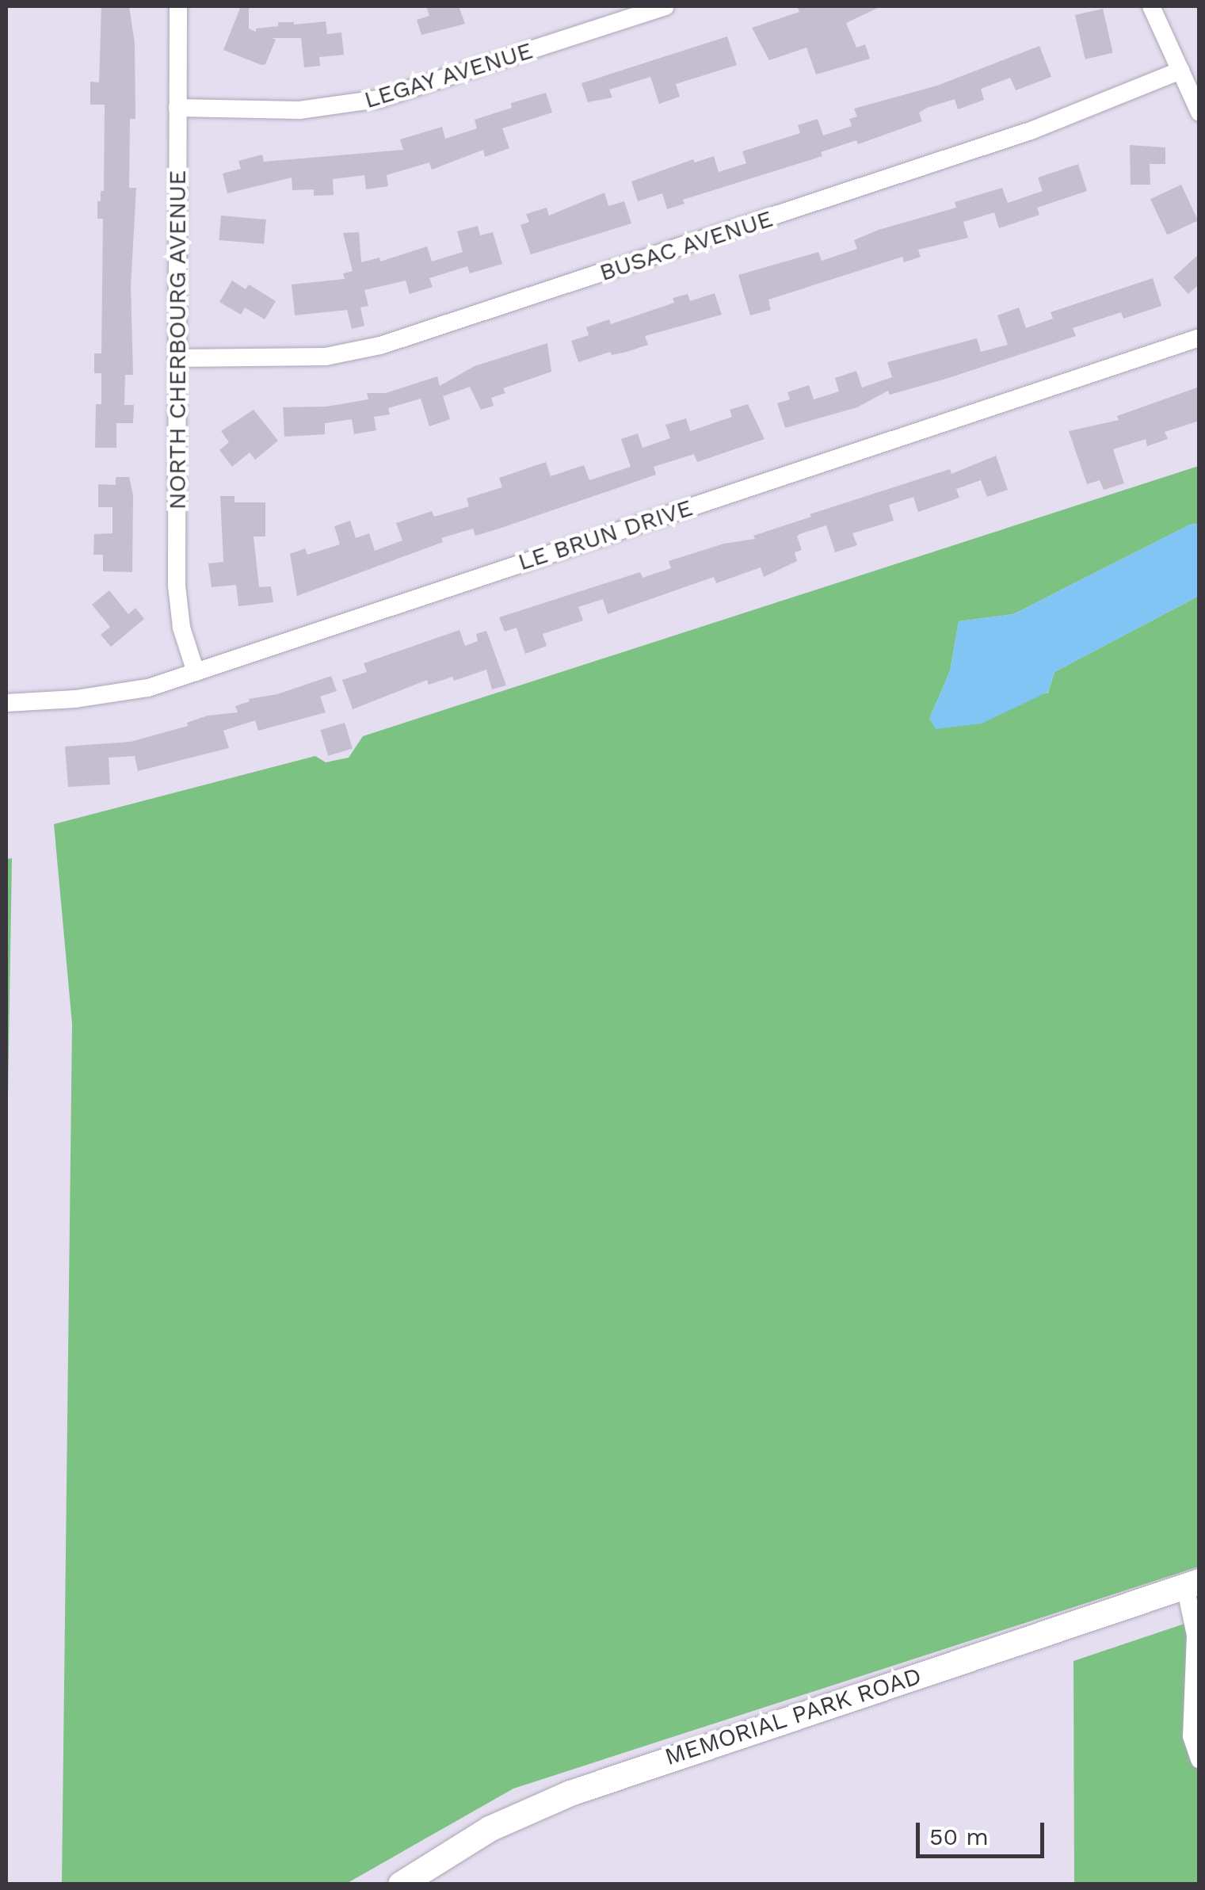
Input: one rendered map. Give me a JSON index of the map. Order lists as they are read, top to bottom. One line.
{"streets":{"street":["LEGAY AVENUE","BUSAC AVENUE","NORTH CHERBOURG AVENUE","LE BRUN DRIVE","MEMORIAL PARK ROAD"]},"crossings":[["LEGAY AVENUE","NORTH CHERBOURG AVENUE"],["BUSAC AVENUE","NORTH CHERBOURG AVENUE"],["NORTH CHERBOURG AVENUE","LE BRUN DRIVE"]],"scale_bar":"50 m"}
